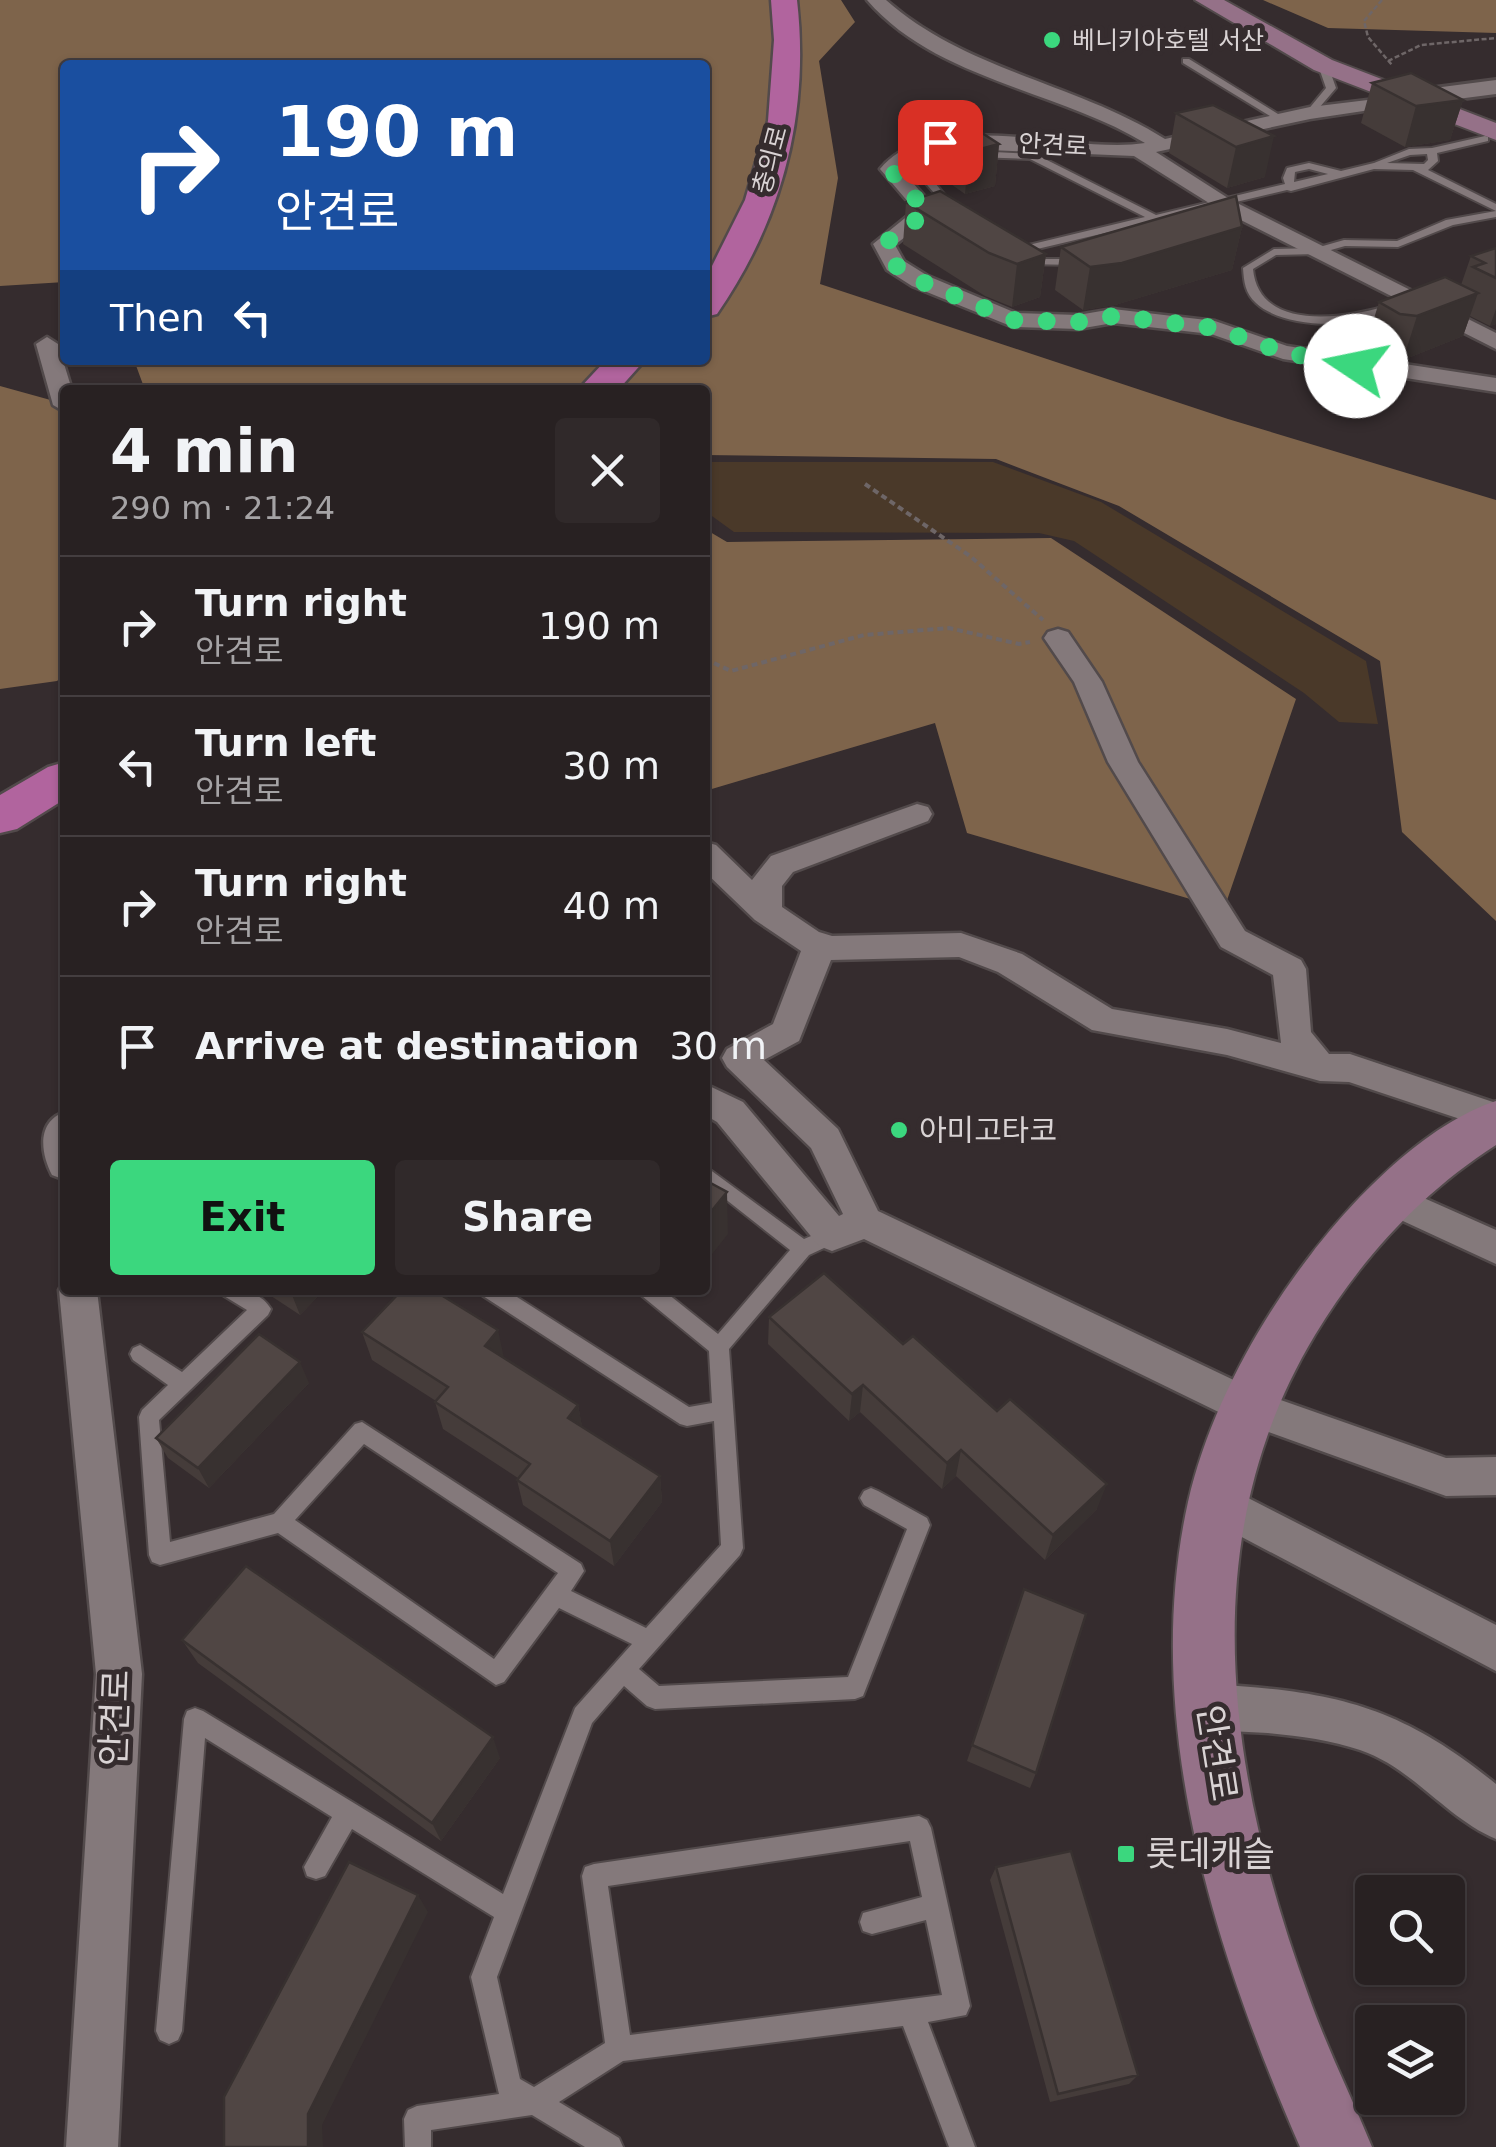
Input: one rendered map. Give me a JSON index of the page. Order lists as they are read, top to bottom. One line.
{"streets":{"highway":["충의로"],"main road":["안견로"]},"places":{"other":["베니키아호텔 서산","아미고타코"],"transit":["롯데캐슬"]},"page":{"turn":["190 m","안견로"],"then":"Then","heading":["4 min","290 m · 21:24"],"list":[{"name":"Turn right","note":"안견로","value":"190 m"},{"name":"Turn left","note":"안견로","value":"30 m"},{"name":"Turn right","note":"안견로","value":"40 m"},{"name":"Arrive at destination","value":"30 m"}],"buttons":["Exit","Share"]}}
